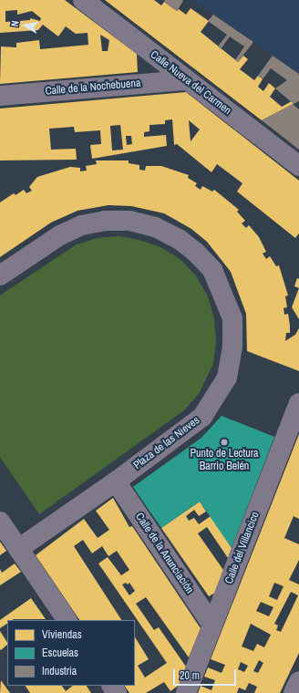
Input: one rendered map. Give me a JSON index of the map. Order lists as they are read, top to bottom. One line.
{"streets":{"street":["Calle Nueva del Carmen","Calle de la Nochebuena","Plaza de las Nieves","Calle del Villancico","Calle de la Anunciación"]},"crossings":[["Calle Nueva del Carmen","Calle de la Nochebuena"],["Plaza de las Nieves","Calle de la Anunciación"],["Calle del Villancico","Calle de la Anunciación"]],"places":["Punto de Lectura Barrio Belén"],"legend":["Viviendas","Escuelas","Industria"],"scale_bar":"20 m","north":"left"}
